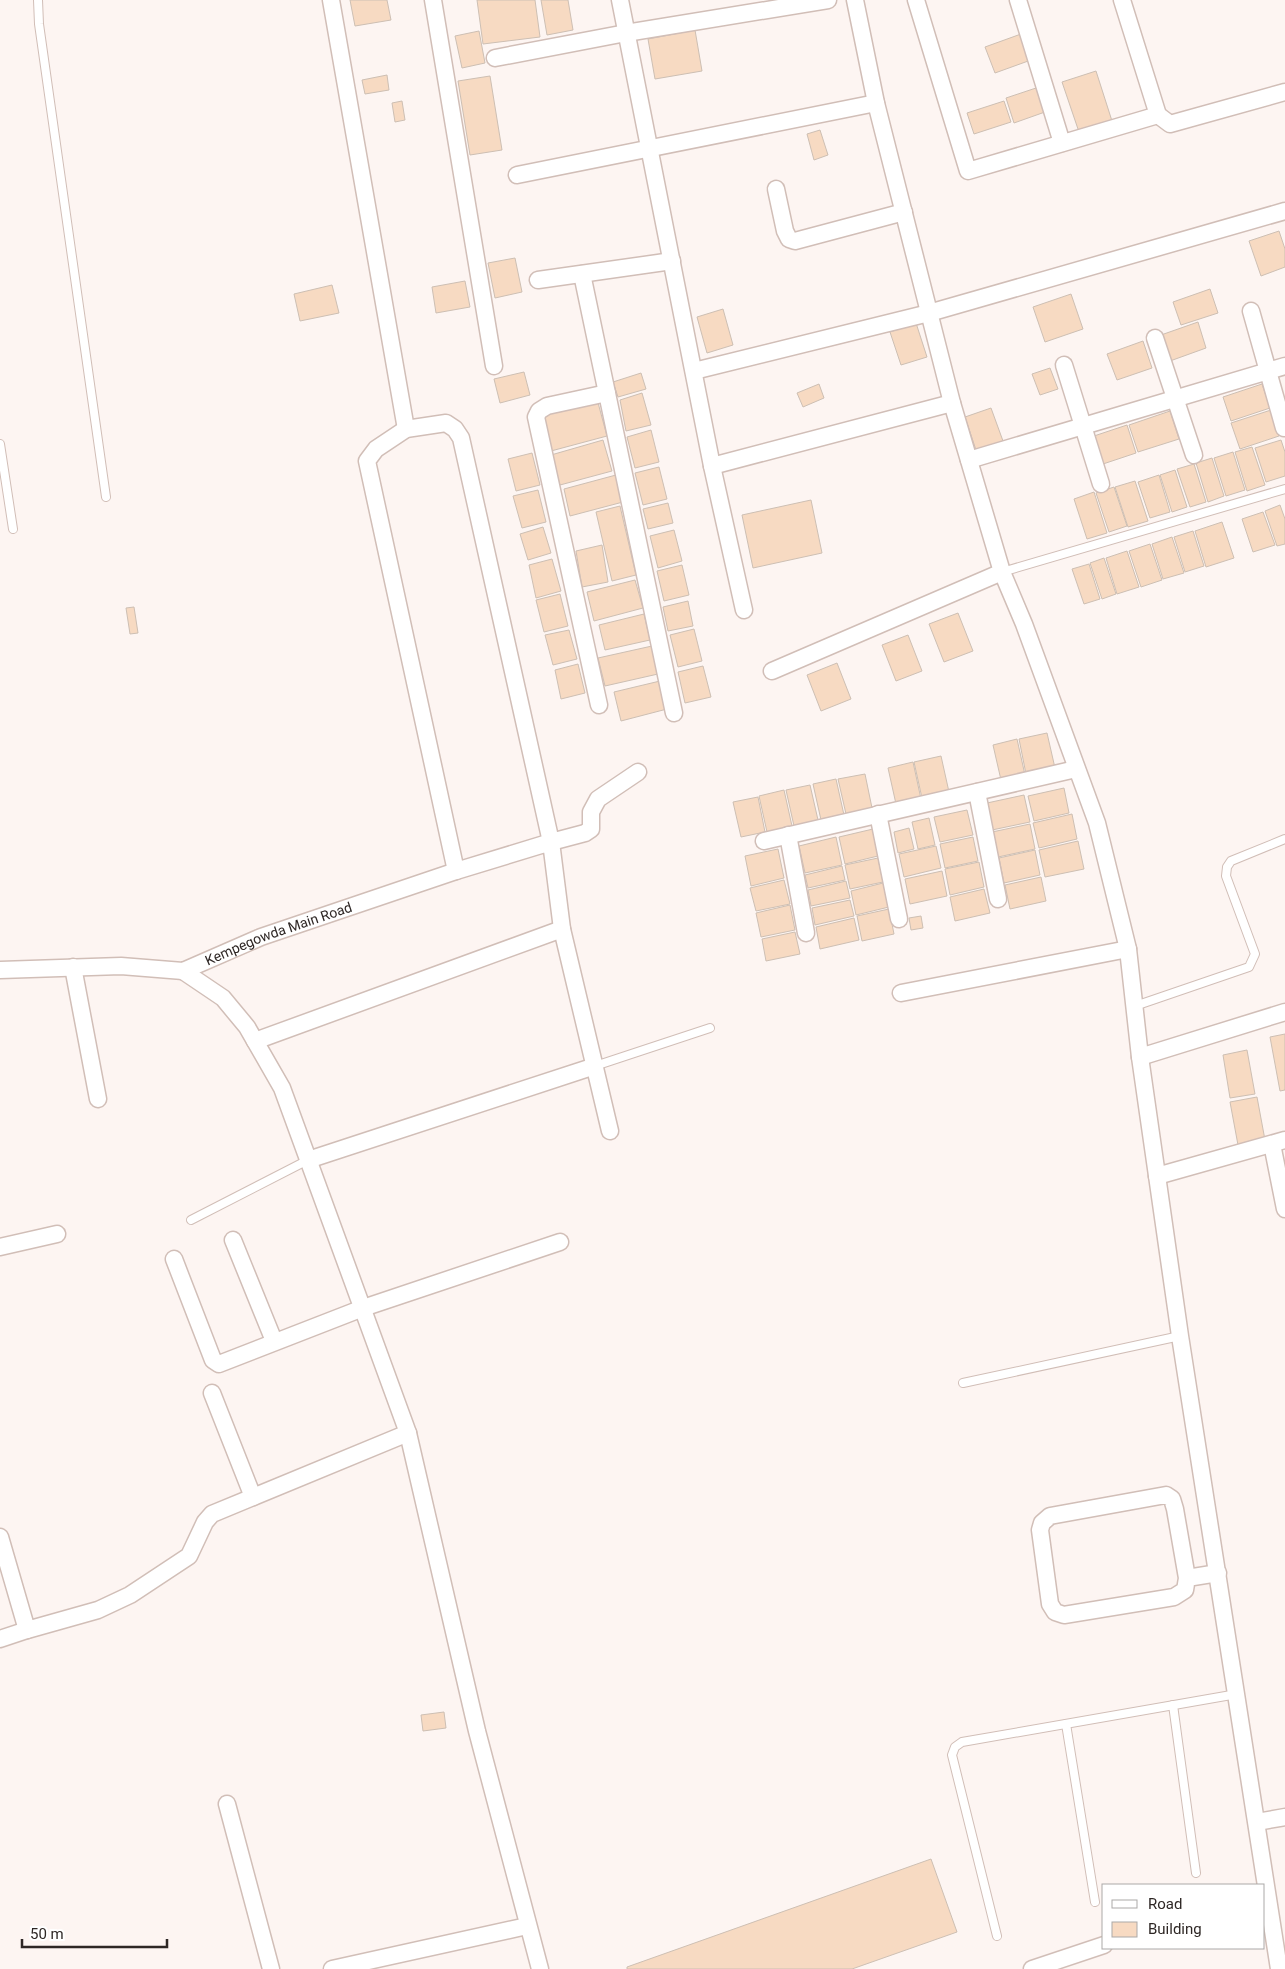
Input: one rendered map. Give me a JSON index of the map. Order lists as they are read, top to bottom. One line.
{"streets":{"street":["Kempegowda Main Road"]},"legend":["Road","Building"],"scale_bar":"50 m"}
